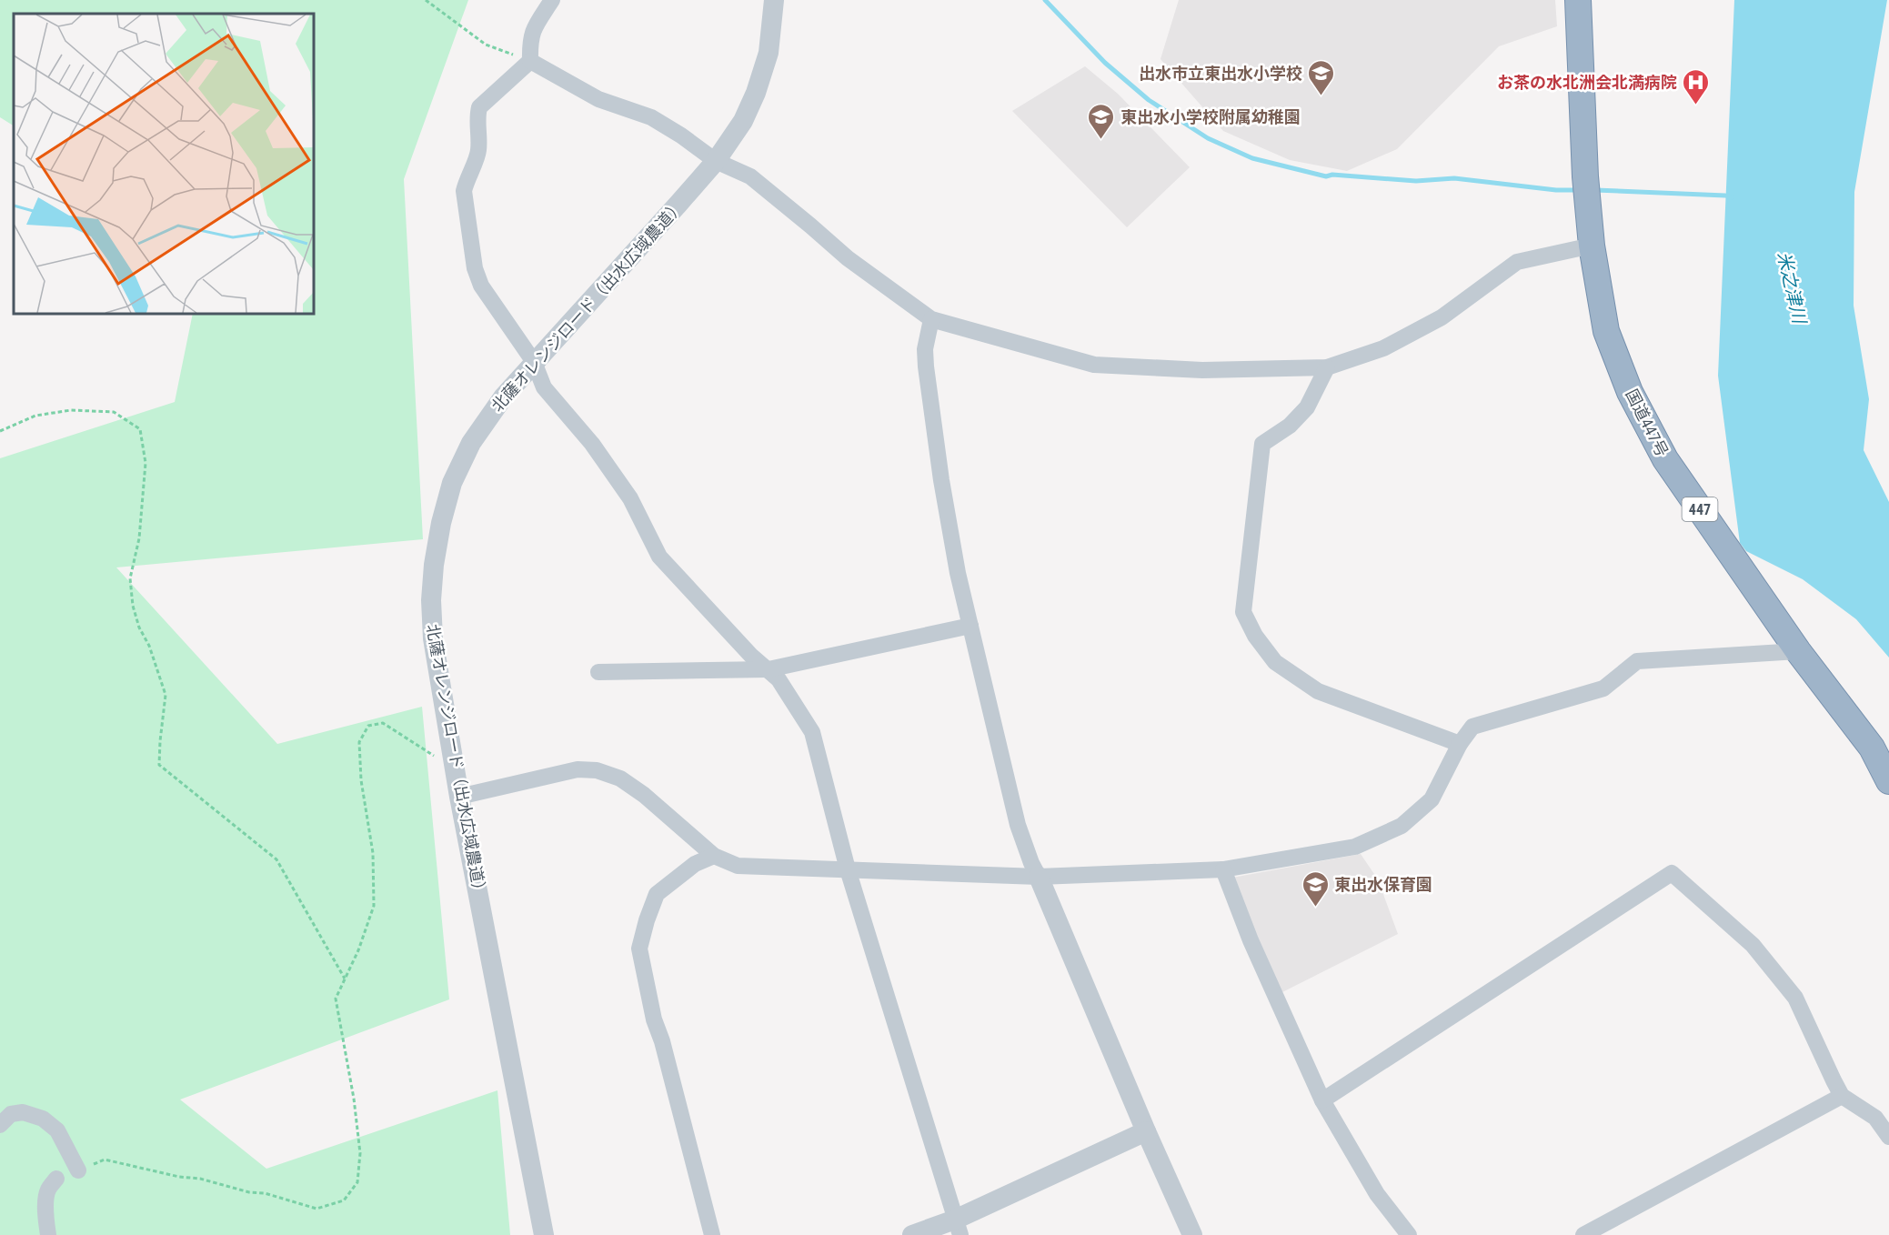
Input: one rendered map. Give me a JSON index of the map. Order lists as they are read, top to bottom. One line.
{"streets":{"highway":["国道447号","447"],"street":["北薩オレンジロード（出水広域農道）"]},"water":["米之津川"],"places":{"school or university":["出水市立東出水小学校","東出水小学校附属幼稚園","東出水保育園"],"hospital":["お茶の水北洲会北満病院"]}}
